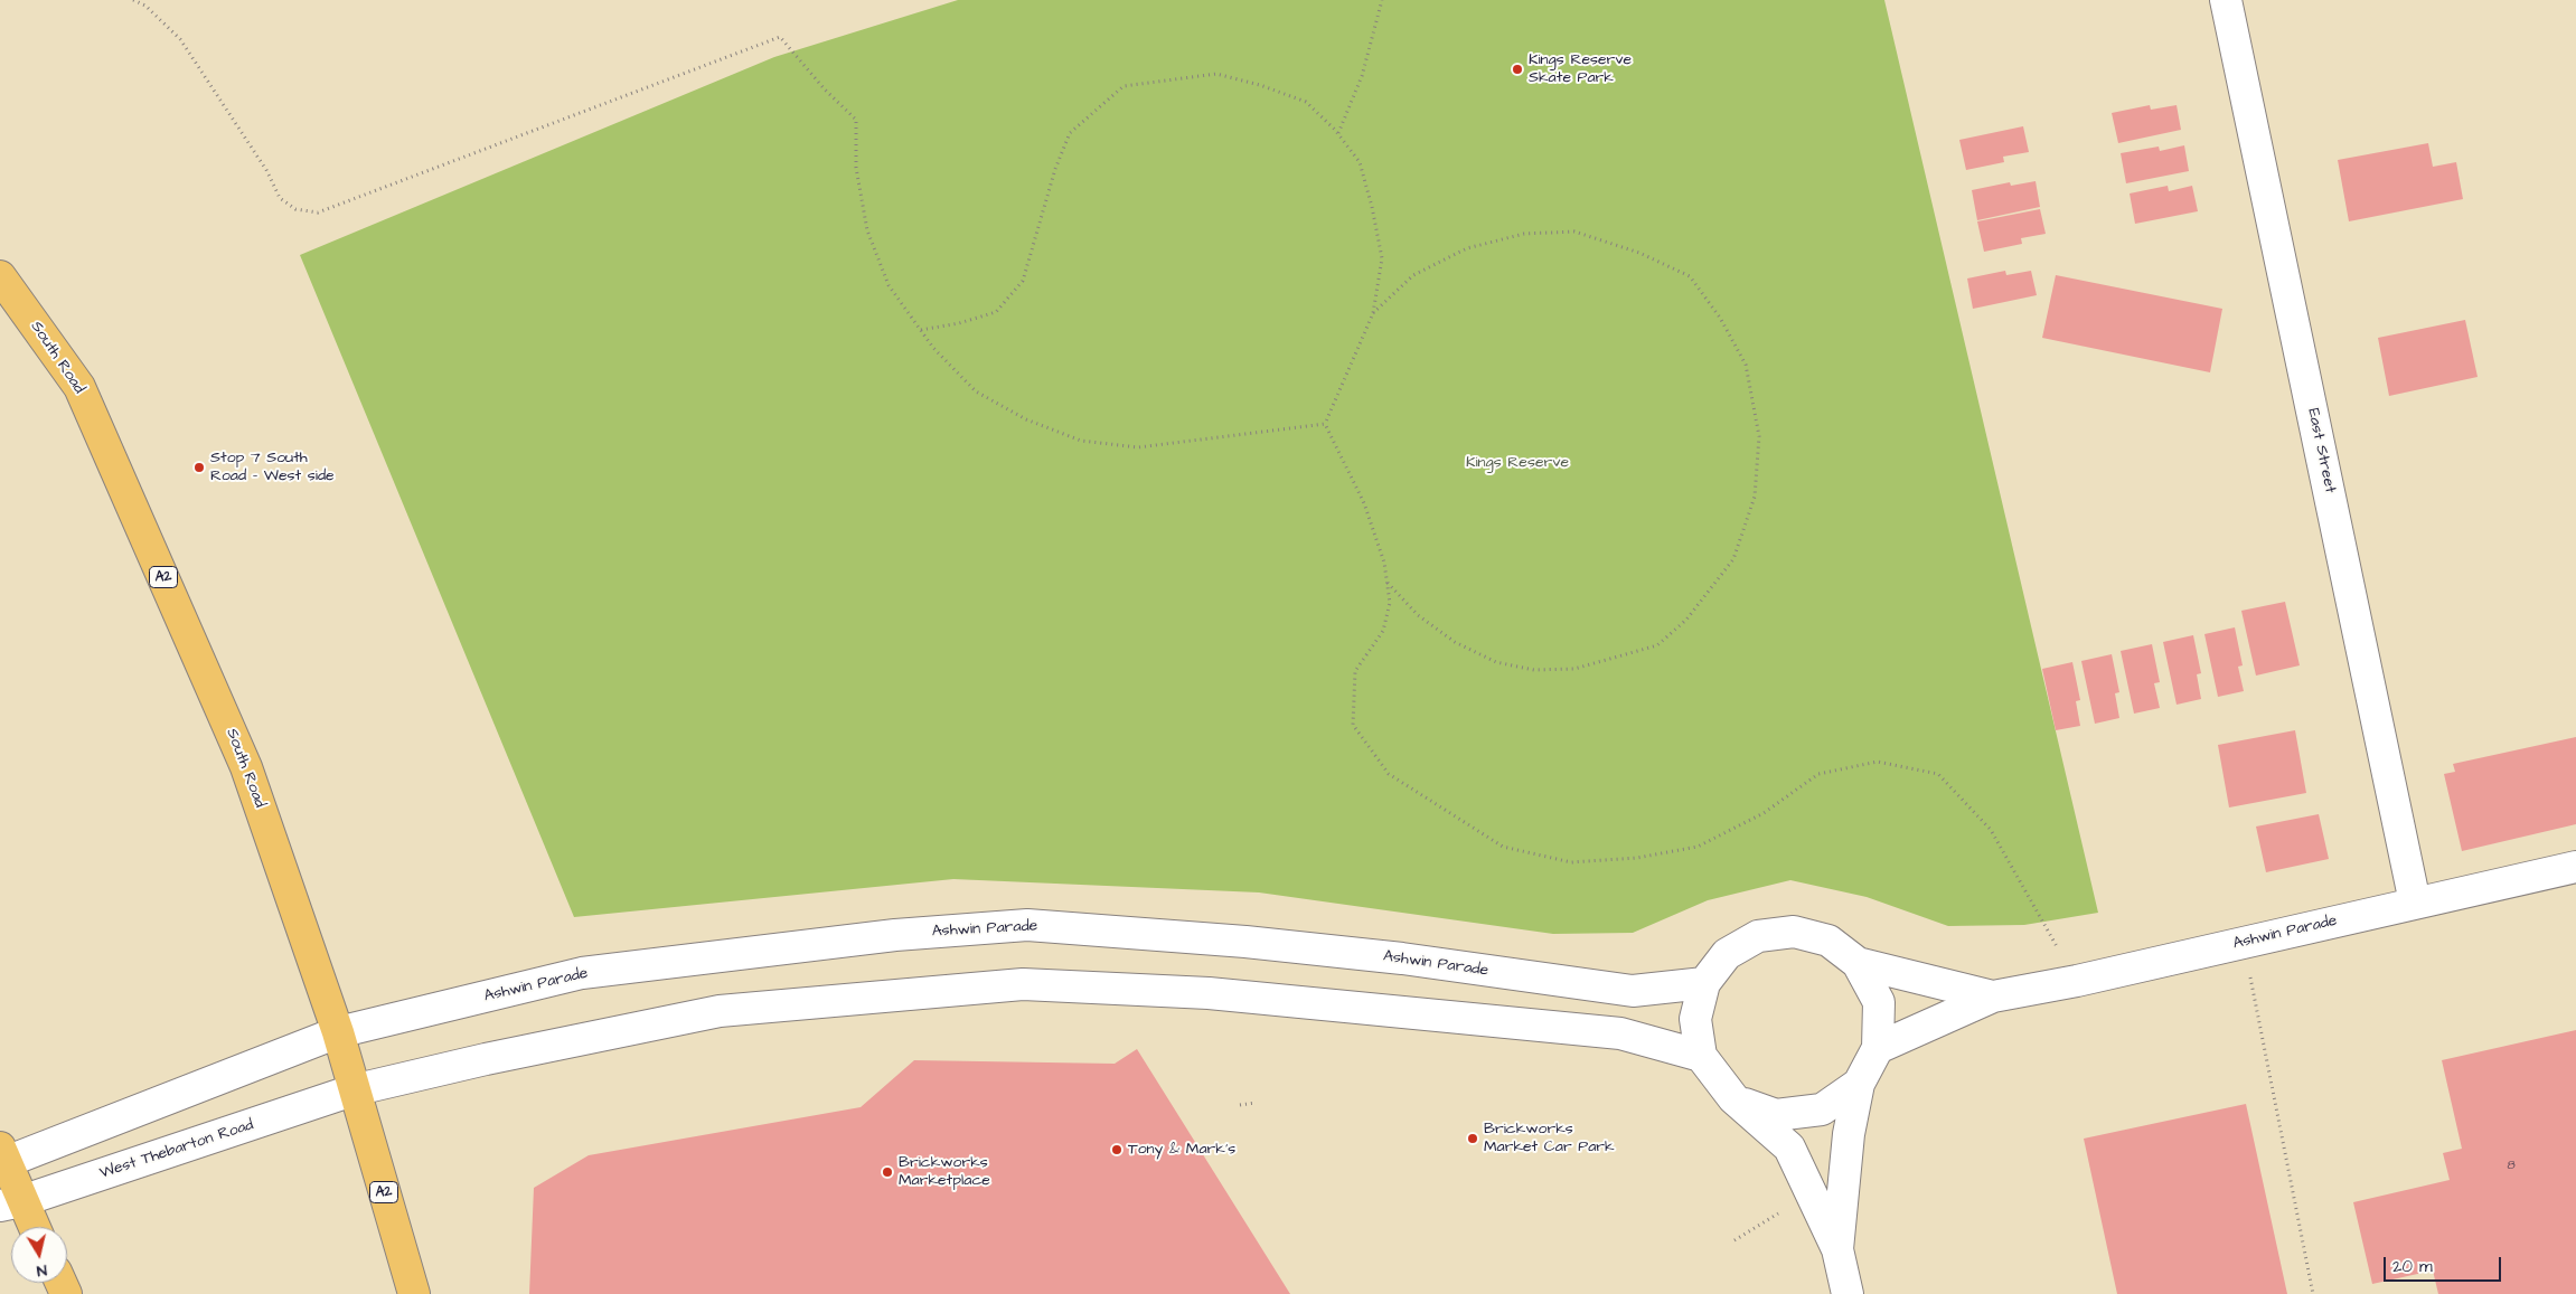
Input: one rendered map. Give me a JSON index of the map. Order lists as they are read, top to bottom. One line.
{"streets":{"highway":["South Road","A2"],"street":["East Street","Ashwin Parade","West Thebarton Road"]},"crossings":[["South Road","Ashwin Parade"],["South Road","West Thebarton Road"],["East Street","Ashwin Parade"]],"parks":["Kings Reserve"],"places":["Kings Reserve Skate Park","Stop 7 South Road - West side","Brickworks Market Car Park","Tony & Mark's","Brickworks Marketplace"],"house_numbers":["8"],"scale_bar":"20 m","north":"bottom"}
